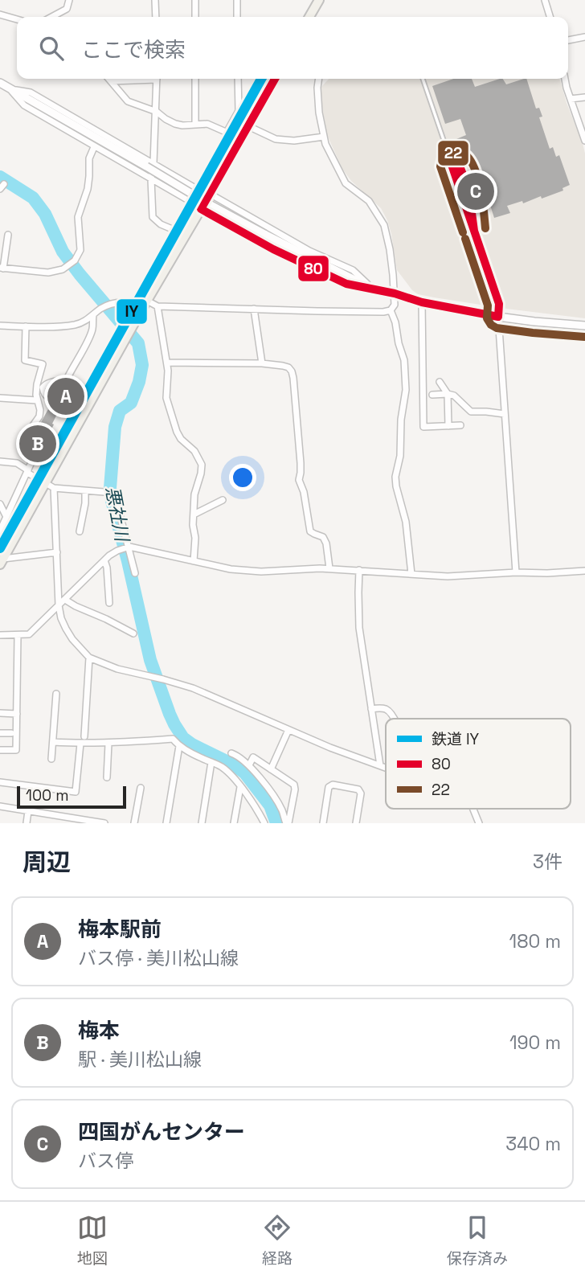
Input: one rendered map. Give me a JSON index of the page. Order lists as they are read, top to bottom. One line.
{"water":["悪社川"],"lines":["rail line IY","transit line 80","transit line 22"],"legend":["鉄道 IY","80","22"],"scale_bar":"100 m","page":{"search":"ここで検索","pins":["C","A","B"],"scale":"100 m","heading":["周辺","3件"],"list":[{"mark":"A","name":"梅本駅前","note":"バス停 · 美川松山線","value":"180 m"},{"mark":"B","name":"梅本","note":"駅 · 美川松山線","value":"190 m"},{"mark":"C","name":"四国がんセンター","note":"バス停","value":"340 m"}],"nav":["地図","経路","保存済み"]}}
